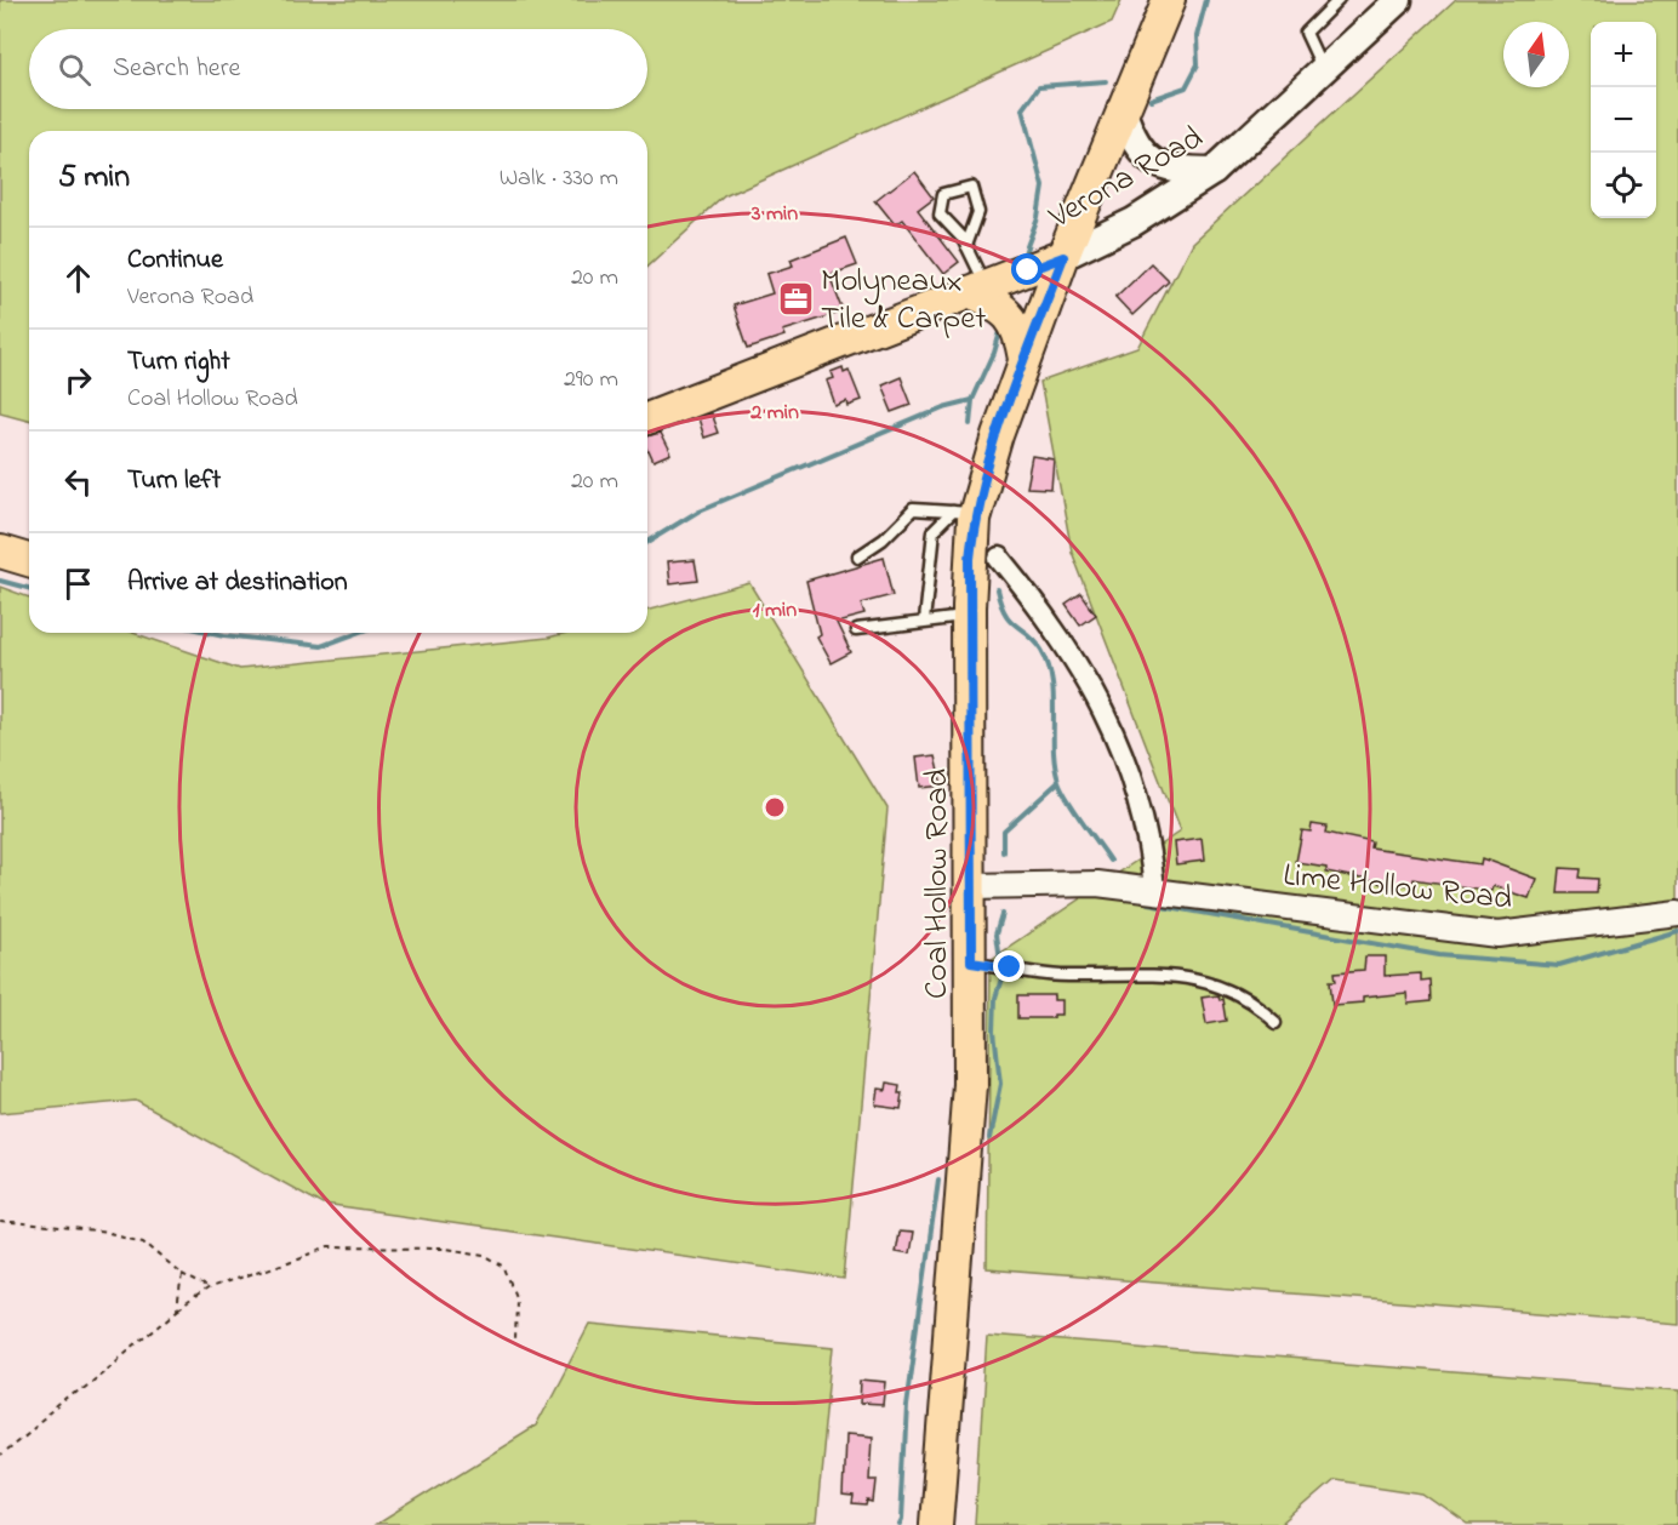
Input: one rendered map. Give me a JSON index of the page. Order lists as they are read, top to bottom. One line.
{"streets":{"main road":["Verona Road","Coal Hollow Road"],"street":["Lime Hollow Road"]},"crossings":[["Verona Road","Coal Hollow Road"],["Coal Hollow Road","Lime Hollow Road"]],"places":{"office":["Molyneaux Tile & Carpet"]},"north":"top","page":{"map_buttons":["+","−"],"search":"Search here","heading":["5 min","Walk · 330 m"],"list":[["Continue","Verona Road","20 m"],["Turn right","Coal Hollow Road","290 m"],["Turn left","20 m"],"Arrive at destination"]},"rings":["3 min","2 min","1 min"]}
